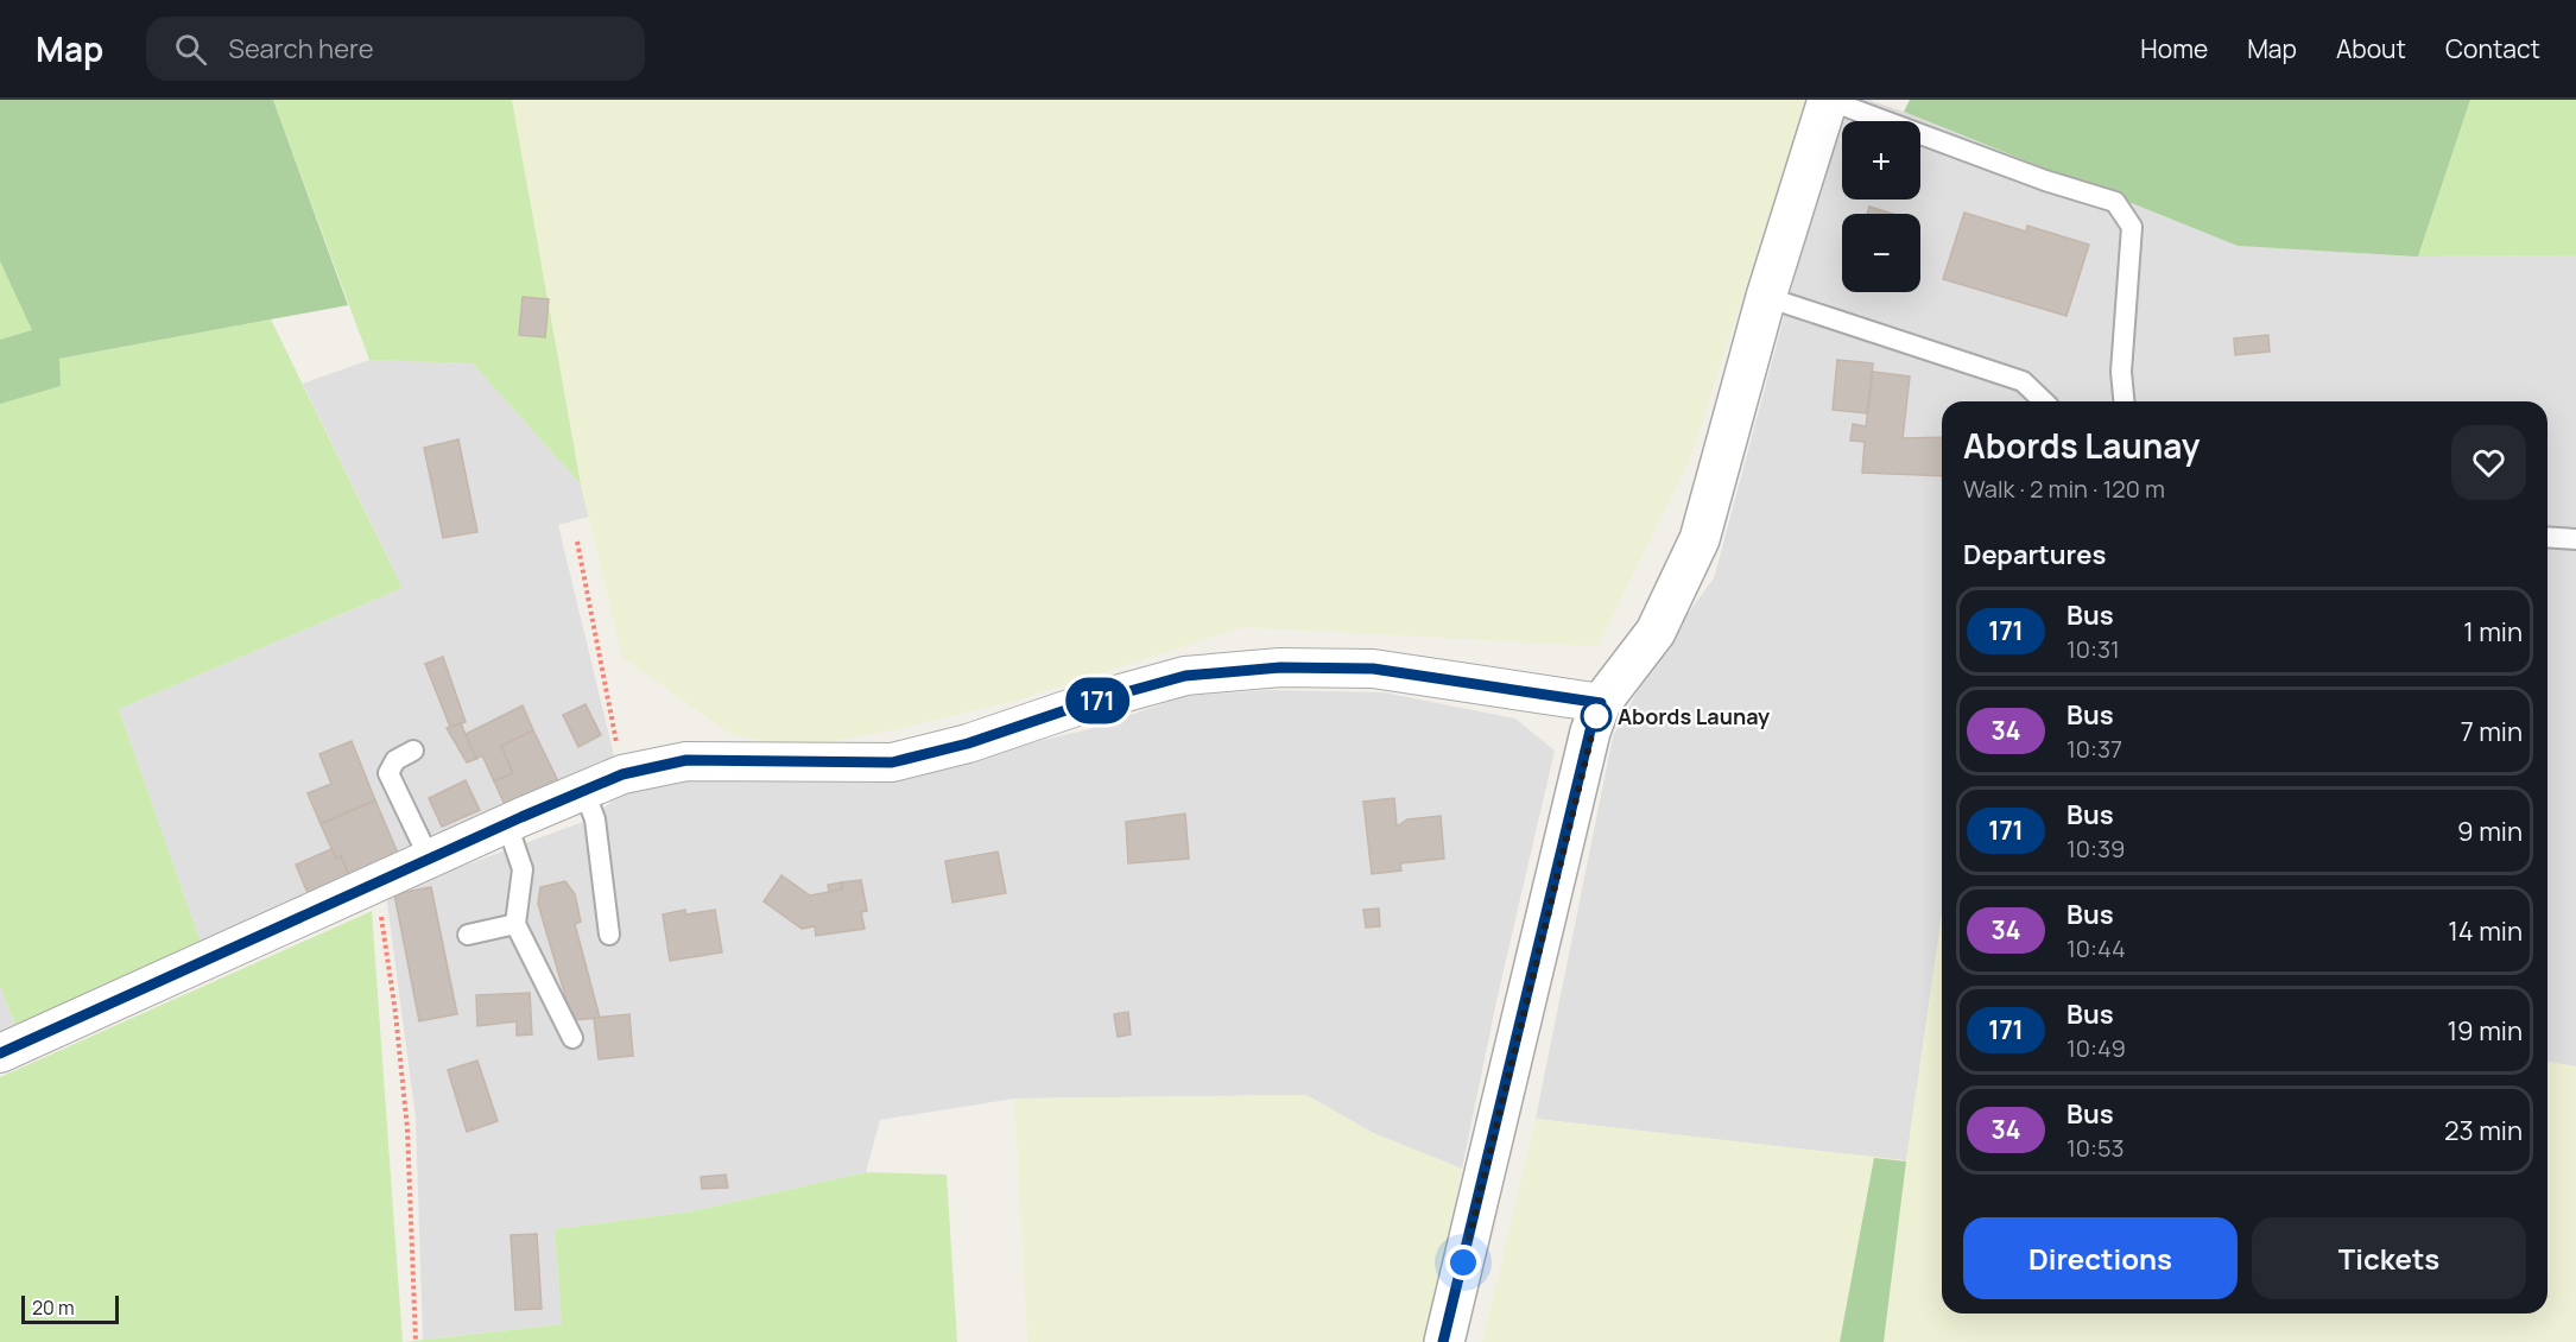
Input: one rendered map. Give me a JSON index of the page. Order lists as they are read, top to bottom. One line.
{"places":["Abords Launay"],"lines":["bus line 171"],"scale_bar":"20 m","page":{"header":"Map","search":"Search here","nav":["Home","Map","About","Contact"],"on_map":"171","map_buttons":["+","−"],"heading":[["Abords Launay","Walk · 2 min · 120 m"],"Departures"],"list":[{"mark":"171","name":"Bus","note":"10:31","value":"1 min"},{"mark":"34","name":"Bus","note":"10:37","value":"7 min"},{"mark":"171","name":"Bus","note":"10:39","value":"9 min"},{"mark":"34","name":"Bus","note":"10:44","value":"14 min"},{"mark":"171","name":"Bus","note":"10:49","value":"19 min"},{"mark":"34","name":"Bus","note":"10:53","value":"23 min"}],"buttons":["Directions","Tickets"],"scale":"20 m"}}
